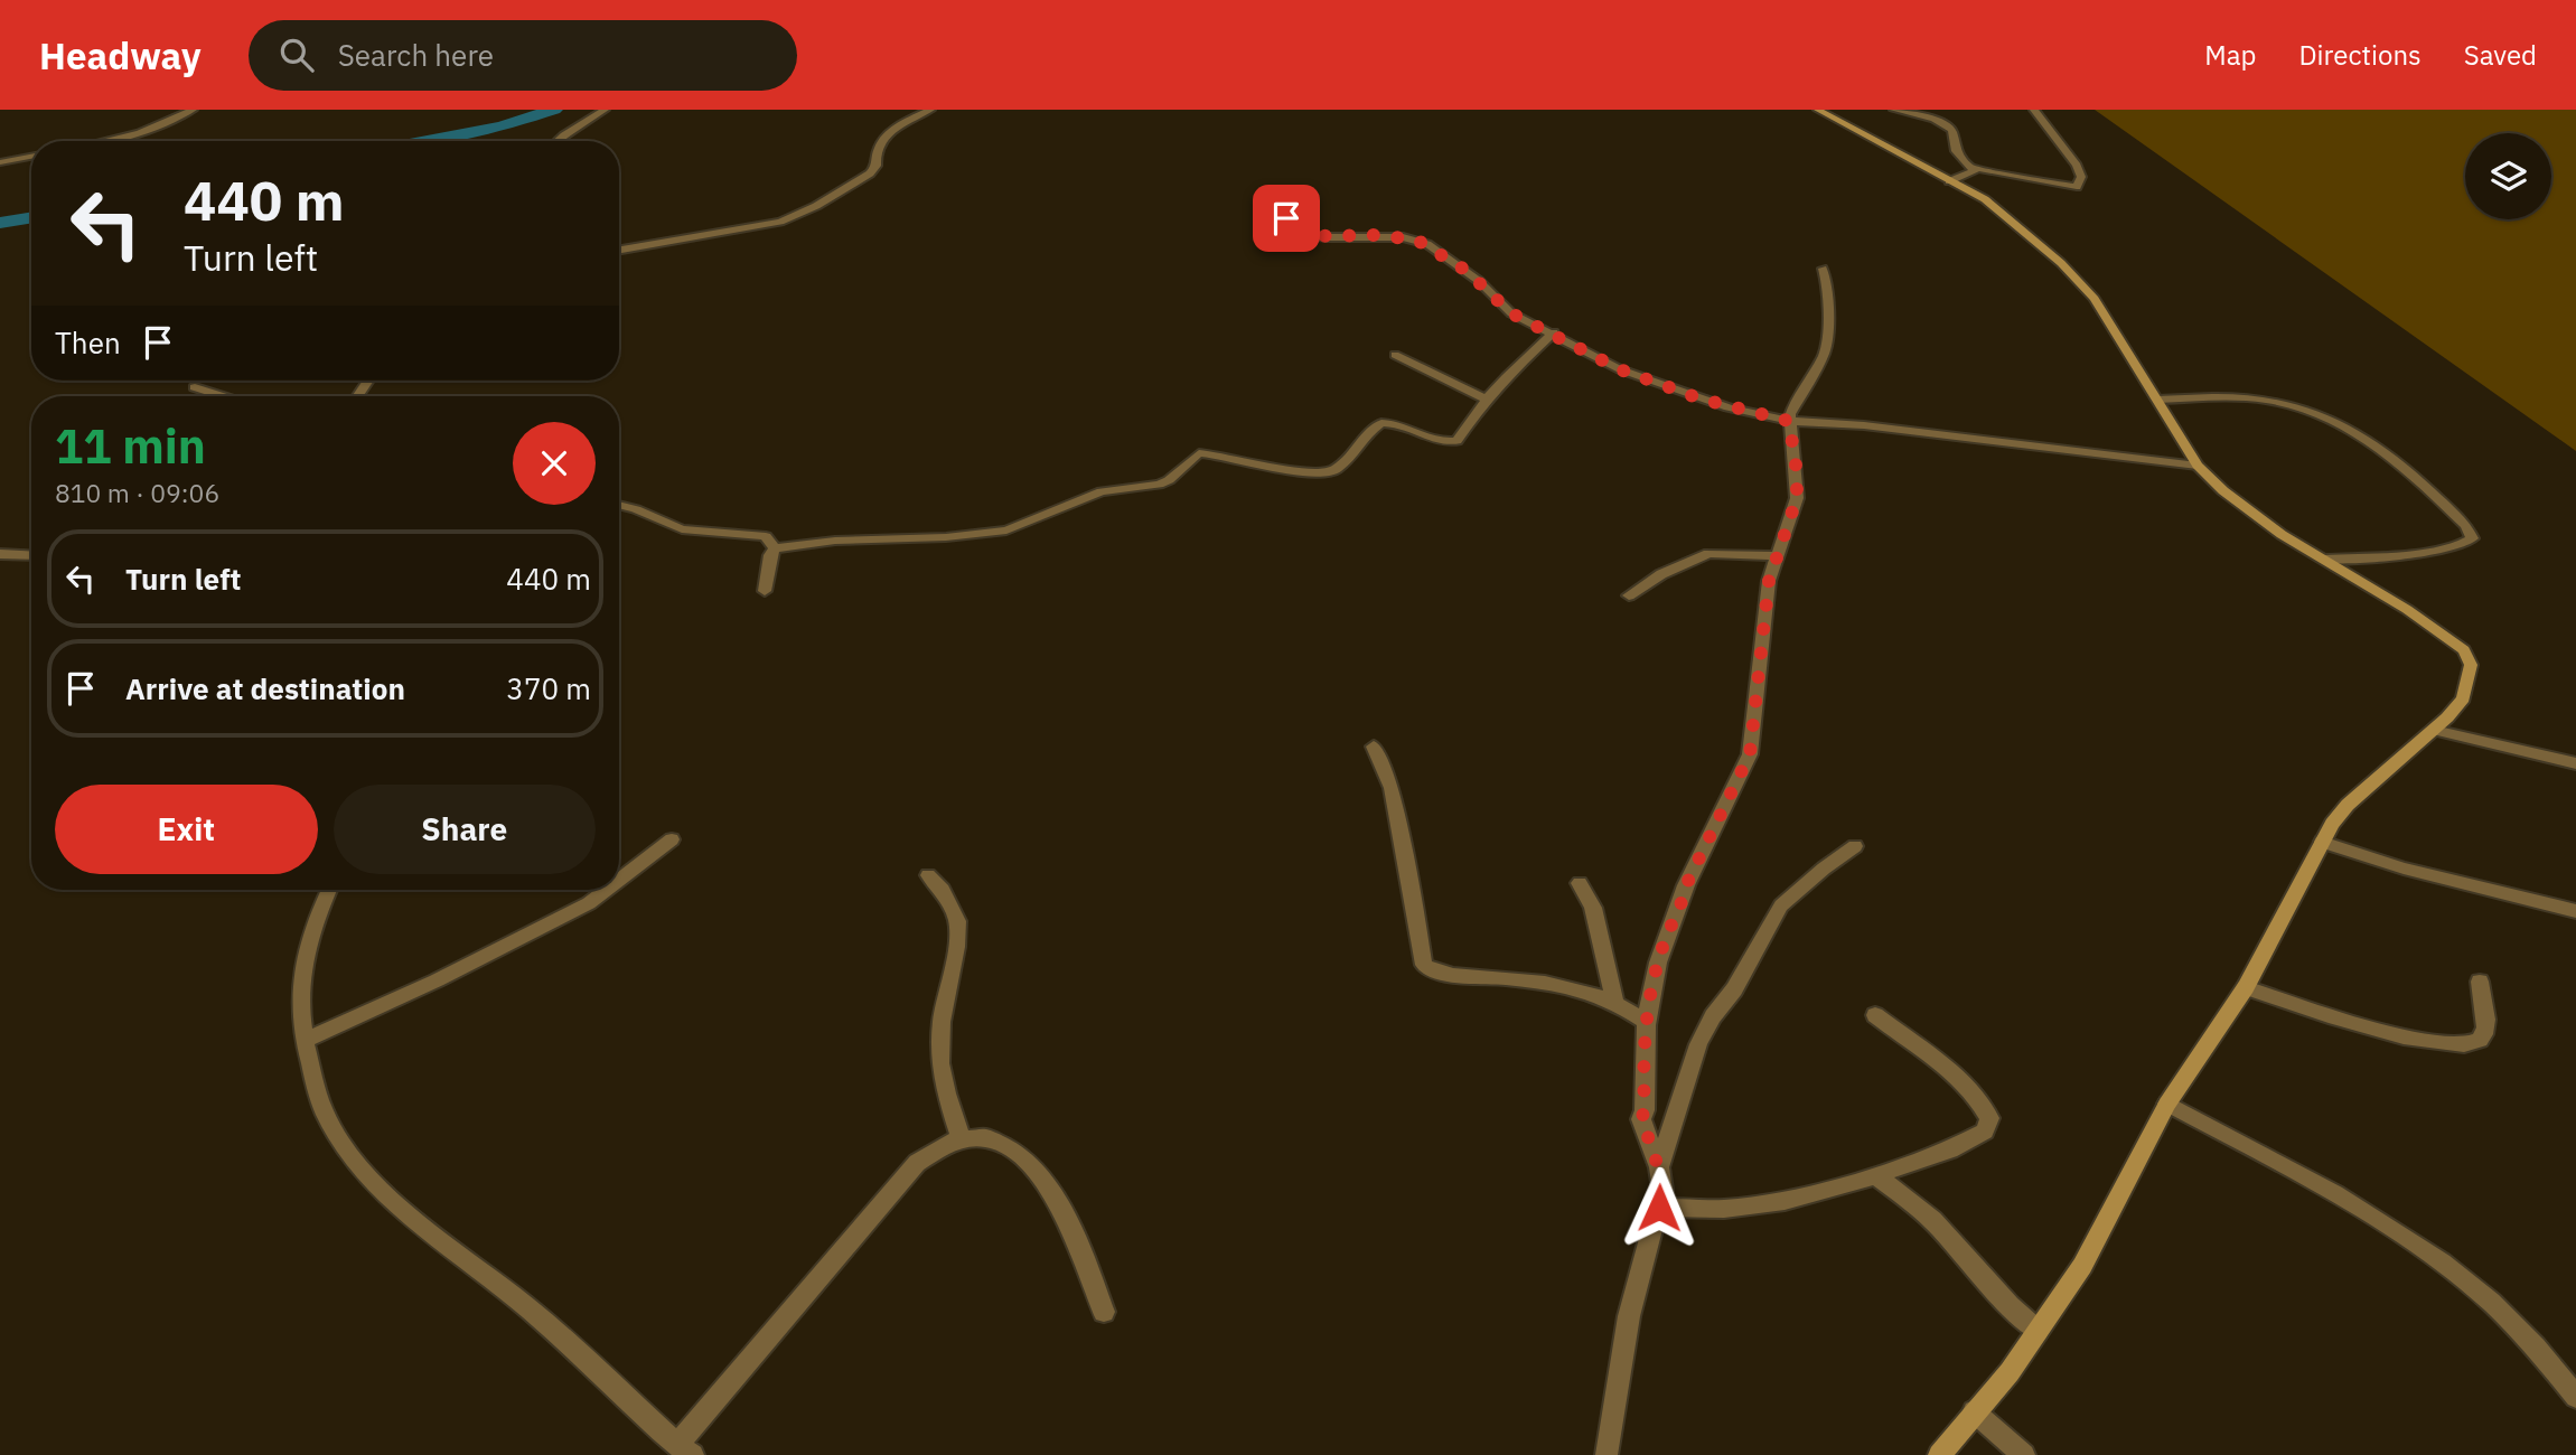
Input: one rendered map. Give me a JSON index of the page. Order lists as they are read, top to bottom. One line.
{"page":{"header":"Headway","search":"Search here","nav":["Map","Directions","Saved"],"turn":["440 m","Turn left"],"then":"Then","heading":["11 min","810 m · 09:06"],"list":[{"name":"Turn left","value":"440 m"},{"name":"Arrive at destination","value":"370 m"}],"buttons":["Exit","Share"]}}
